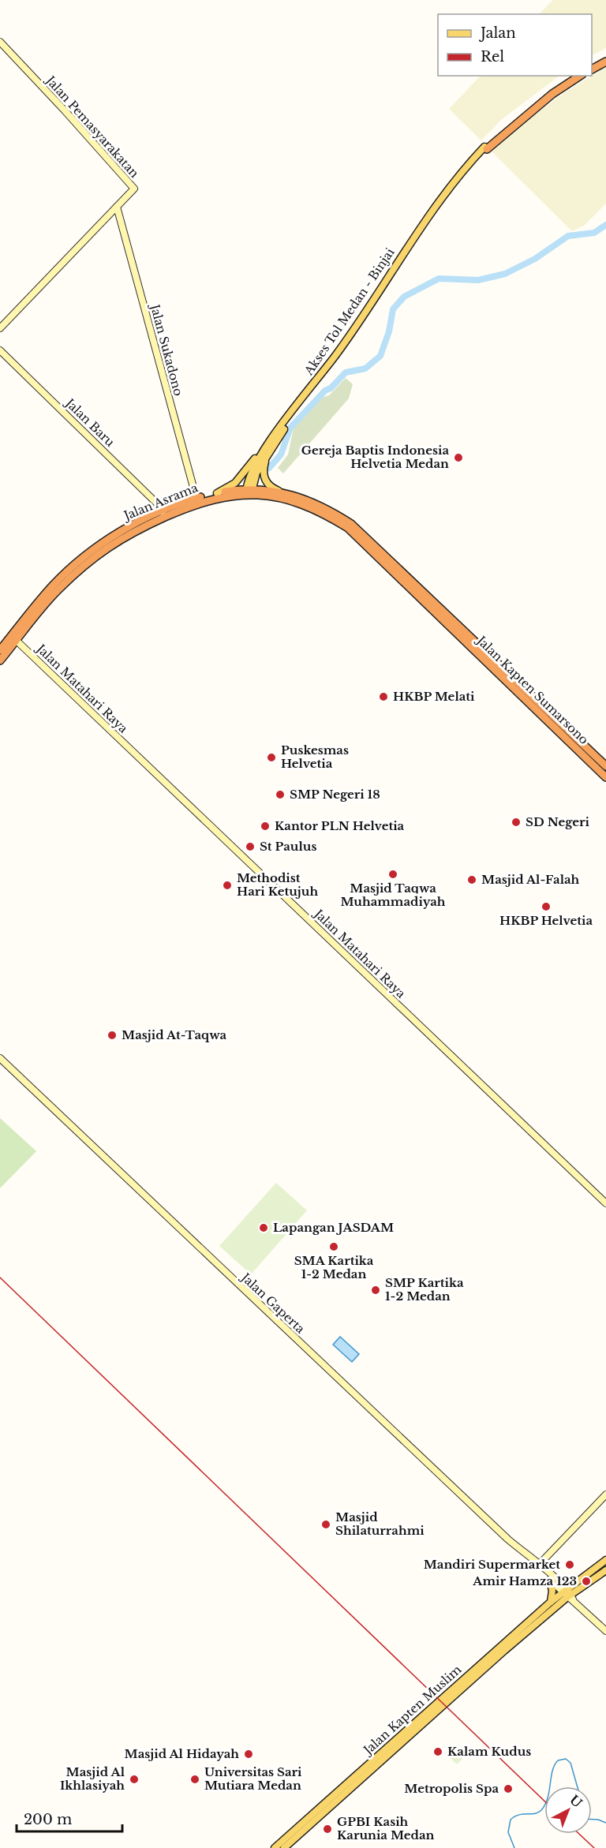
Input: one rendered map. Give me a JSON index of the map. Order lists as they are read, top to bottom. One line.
{"streets":{"highway":["Jalan Asrama","Jalan Kapten Sumarsono"],"main road":["Akses Tol Medan - Binjai","Jalan Kapten Muslim"],"street":["Jalan Pemasyarakatan","Jalan Sukadono","Jalan Baru","Jalan Matahari Raya","Jalan Gaperta"]},"crossings":[["Jalan Pemasyarakatan","Jalan Sukadono"],["Akses Tol Medan - Binjai","Jalan Asrama"],["Jalan Sukadono","Jalan Asrama"],["Jalan Baru","Jalan Asrama"],["Jalan Asrama","Jalan Matahari Raya"],["Jalan Asrama","Jalan Kapten Sumarsono"],["Jalan Gaperta","Jalan Kapten Muslim"]],"places":["Gereja Baptis Indonesia Helvetia Medan","HKBP Melati","Puskesmas Helvetia","SMP Negeri 18","SD Negeri","Kantor PLN Helvetia","St Paulus","Masjid Taqwa Muhammadiyah","Masjid Al-Falah","Methodist Hari Ketujuh","HKBP Helvetia","Masjid At-Taqwa","Lapangan JASDAM","SMA Kartika 1-2 Medan","SMP Kartika 1-2 Medan","Masjid Shilaturrahmi","Mandiri Supermarket","Amir Hamza 123","Kalam Kudus","Masjid Al Hidayah","Masjid Al Ikhlasiyah","Universitas Sari Mutiara Medan","Metropolis Spa","GPBI Kasih Karunia Medan"],"legend":["Jalan","Rel"],"scale_bar":"200 m","north":"top right"}
